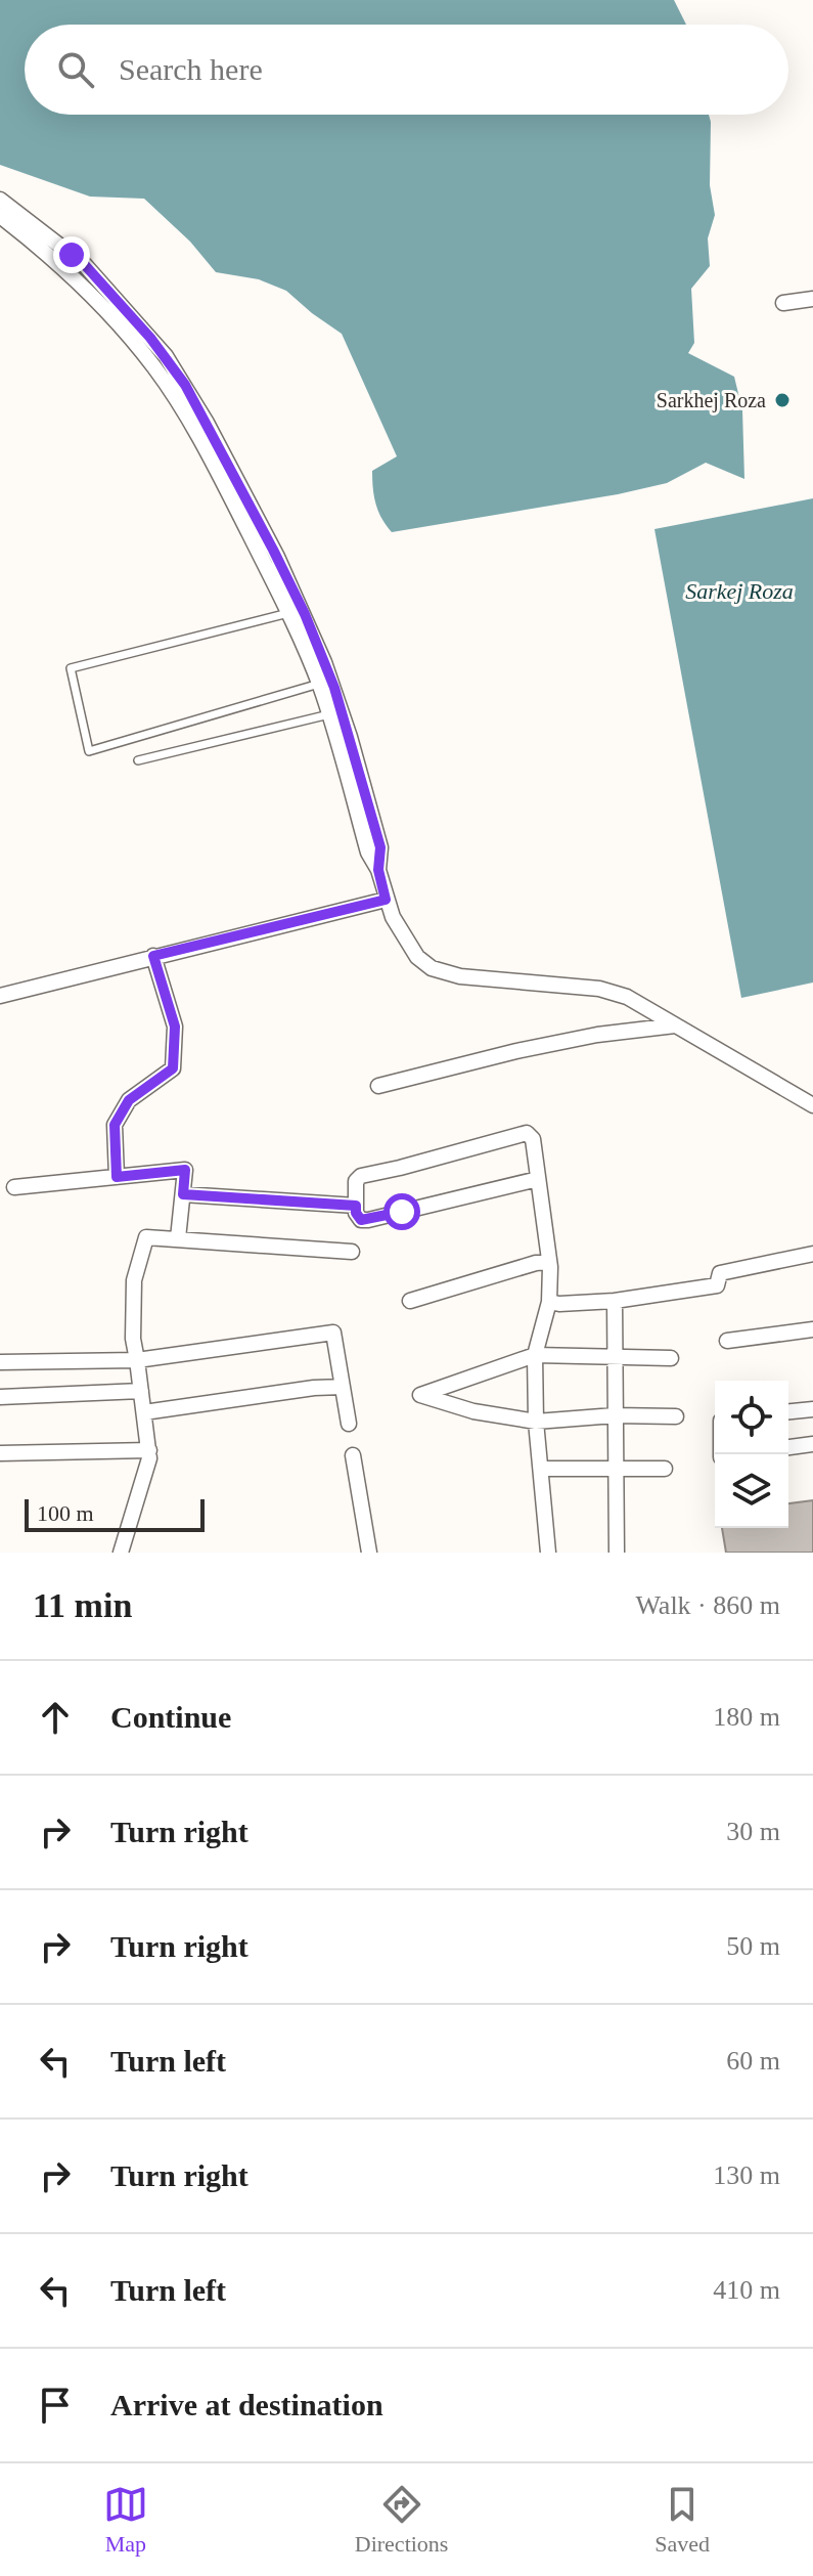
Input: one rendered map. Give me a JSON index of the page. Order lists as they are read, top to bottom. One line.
{"water":["Sarkej Roza"],"places":["Sarkhej Roza"],"scale_bar":"100 m","page":{"search":"Search here","scale":"100 m","heading":["11 min","Walk · 860 m"],"list":[["Continue","180 m"],["Turn right","30 m"],["Turn right","50 m"],["Turn left","60 m"],["Turn right","130 m"],["Turn left","410 m"],"Arrive at destination"],"nav":["Map","Directions","Saved"]}}
